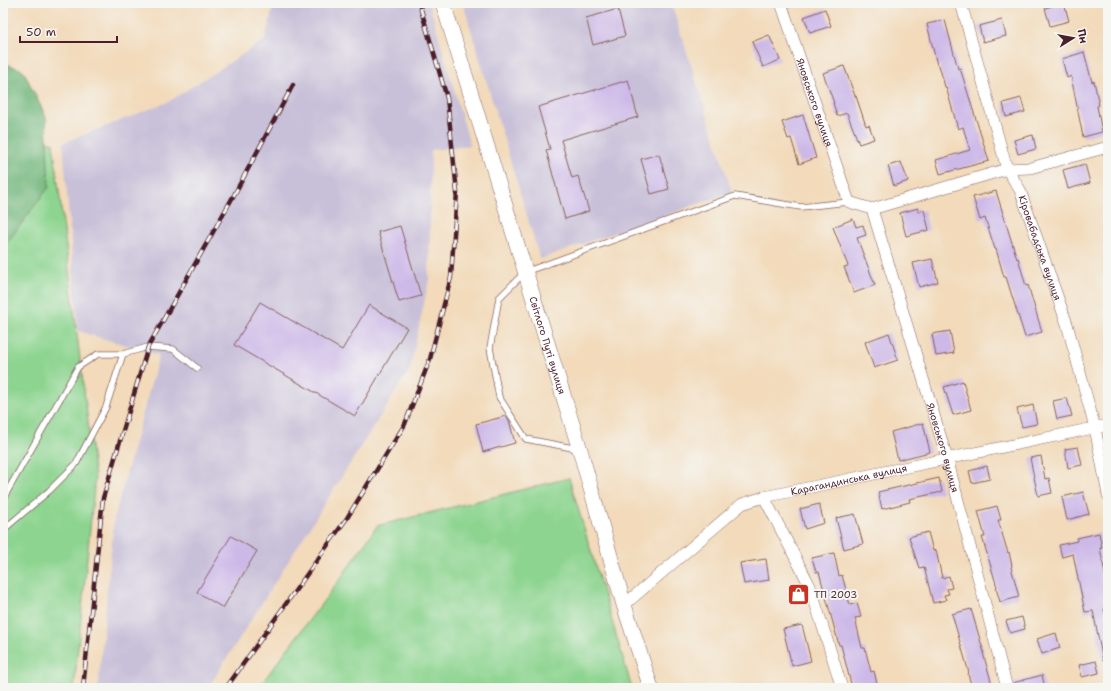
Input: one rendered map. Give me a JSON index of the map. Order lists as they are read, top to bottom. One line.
{"streets":{"main road":["Світлого Путі вулиця"],"street":["Яновського вулиця","Кіровабадська вулиця","Карагандинська вулиця"]},"crossings":[["Яновського вулиця","Карагандинська вулиця"],["Кіровабадська вулиця","Карагандинська вулиця"],["Світлого Путі вулиця","Карагандинська вулиця"]],"places":{"shop":["ТП 2003"]},"scale_bar":"50 m","north":"right"}
